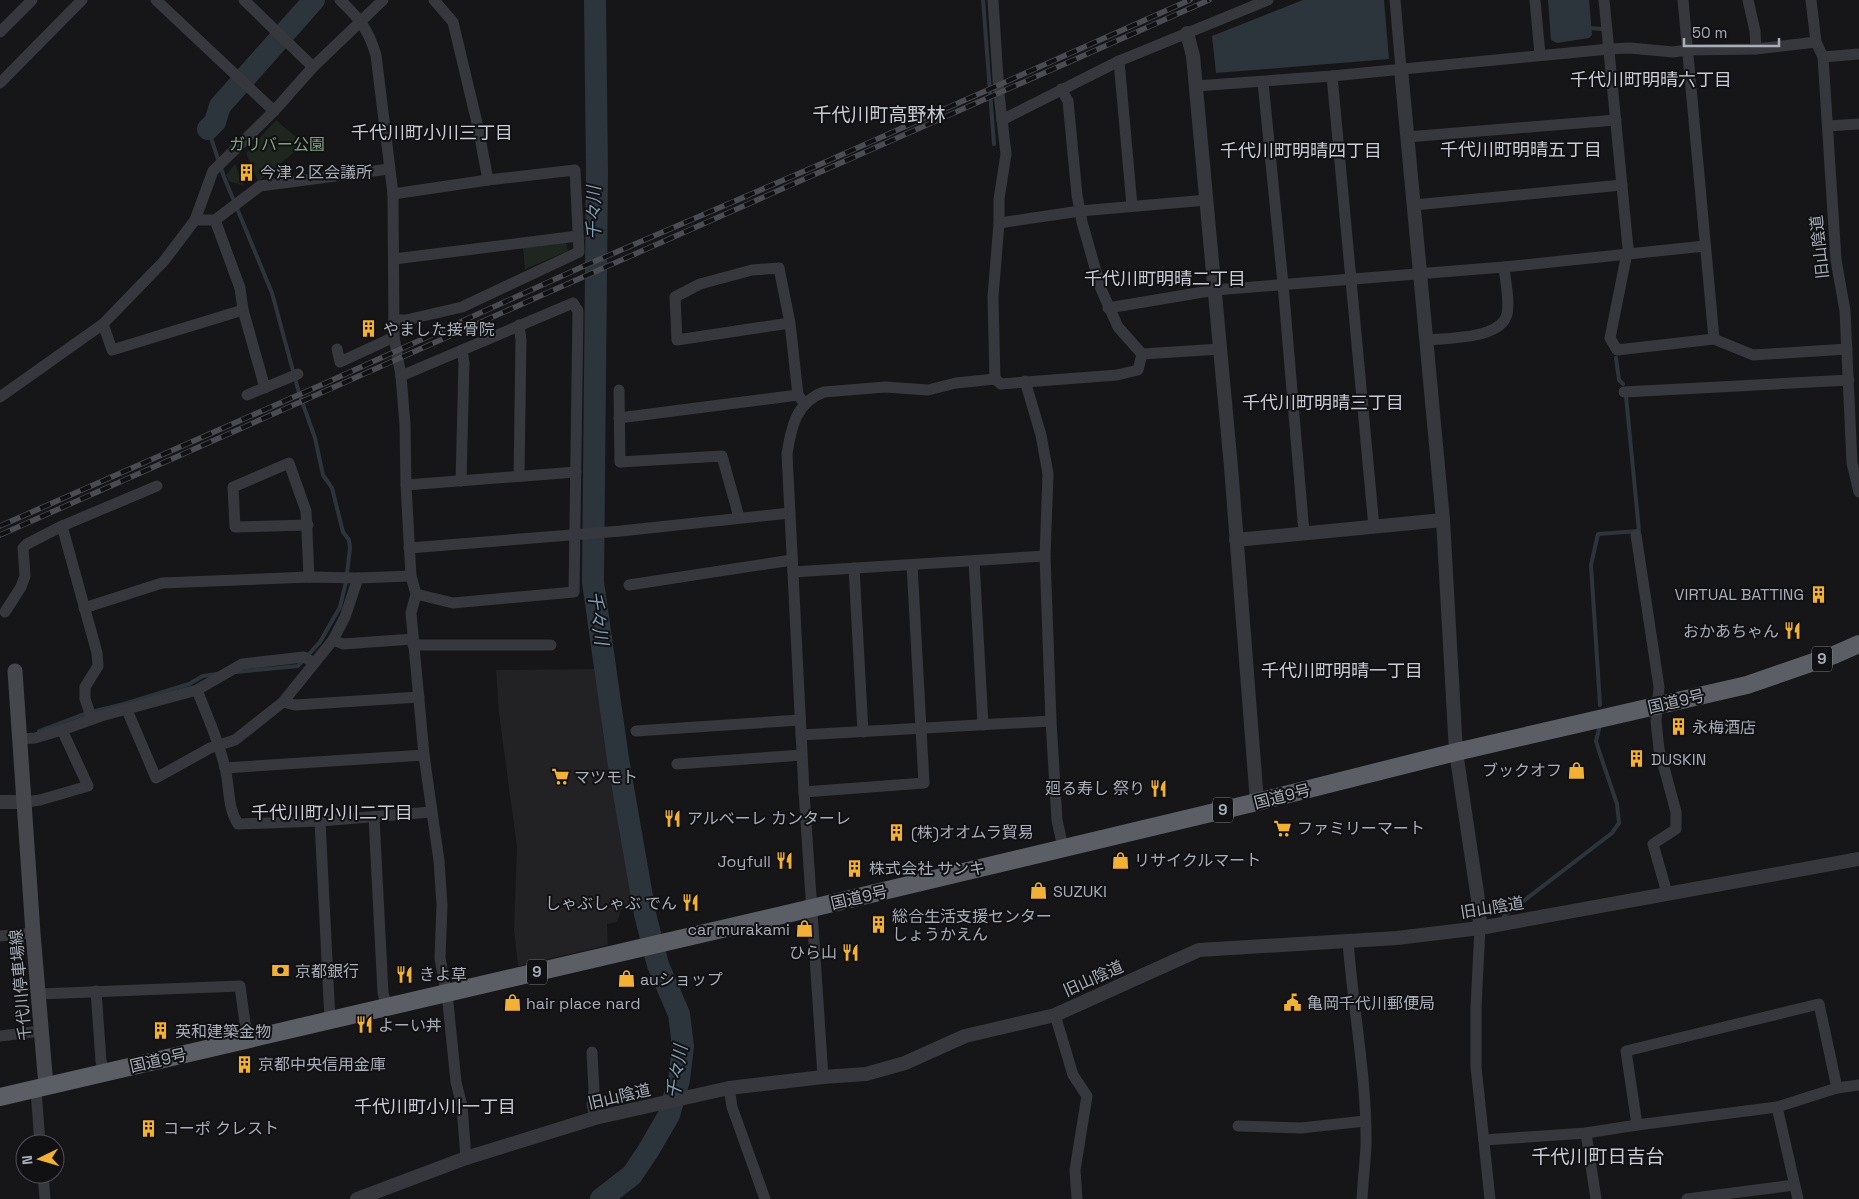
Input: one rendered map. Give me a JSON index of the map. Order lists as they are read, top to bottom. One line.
{"streets":{"highway":["9","国道9号"],"main road":["千代川停車場線"],"street":["旧山陰道"]},"crossings":[["国道9号","千代川停車場線"]],"districts":["千代川町明晴六丁目","千代川町高野林","千代川町小川三丁目","千代川町明晴五丁目","千代川町明晴四丁目","千代川町明晴二丁目","千代川町明晴三丁目","千代川町明晴一丁目","千代川町小川二丁目","千代川町小川一丁目","千代川町日吉台"],"water":["千々川"],"parks":["ガリバー公園"],"places":{"building":["今津２区会議所","やました接骨院","VIRTUAL BATTING","永梅酒店","DUSKIN","(株)オオムラ貿易","株式会社 サンキ","総合生活支援センター しょうかえん","英和建築金物","京都中央信用金庫","コーポ クレスト"],"restaurant":["おかあちゃん","廻る寿し 祭り","アルベーレ カンターレ","Joyfull","しゃぶしゃぶ でん","ひら山","きよ草","よーい丼"],"shop":["ブックオフ","リサイクルマート","SUZUKI","car murakami","auショップ","hair place nard"],"supermarket":["マツモト","ファミリーマート"],"bank":["京都銀行"],"public building":["亀岡千代川郵便局"]},"scale_bar":"50 m","north":"left"}
